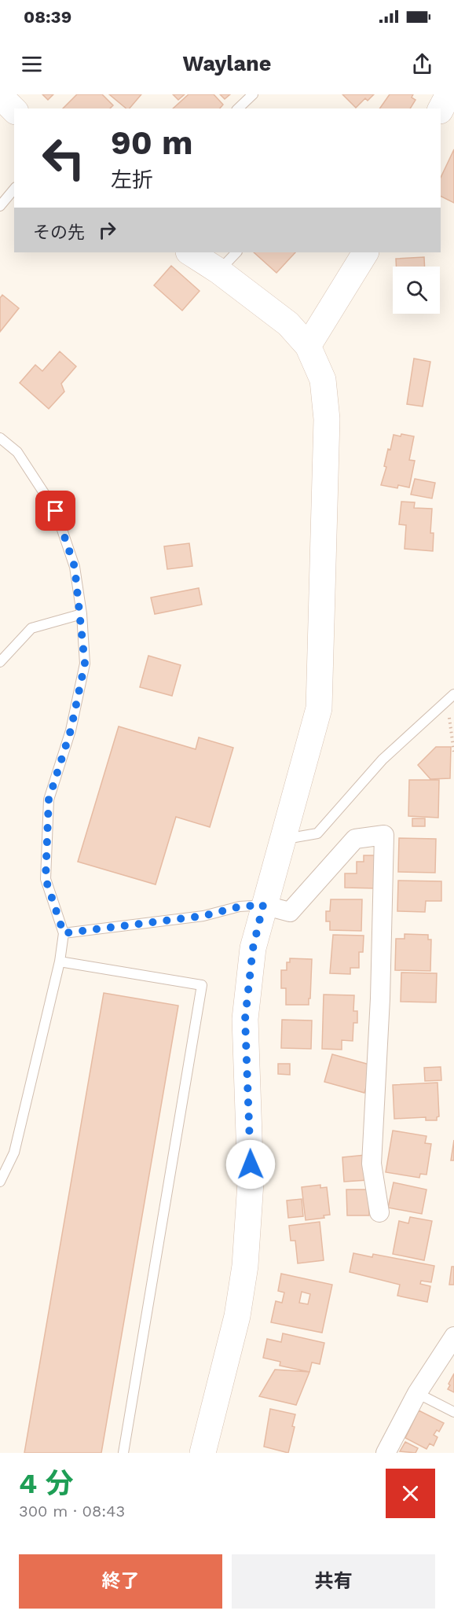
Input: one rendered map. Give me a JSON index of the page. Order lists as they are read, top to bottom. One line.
{"page":{"status":"08:39","header":"Waylane","turn":["90 m","左折"],"then":"その先","heading":["4 分","300 m · 08:43"],"buttons":["終了","共有"]}}
